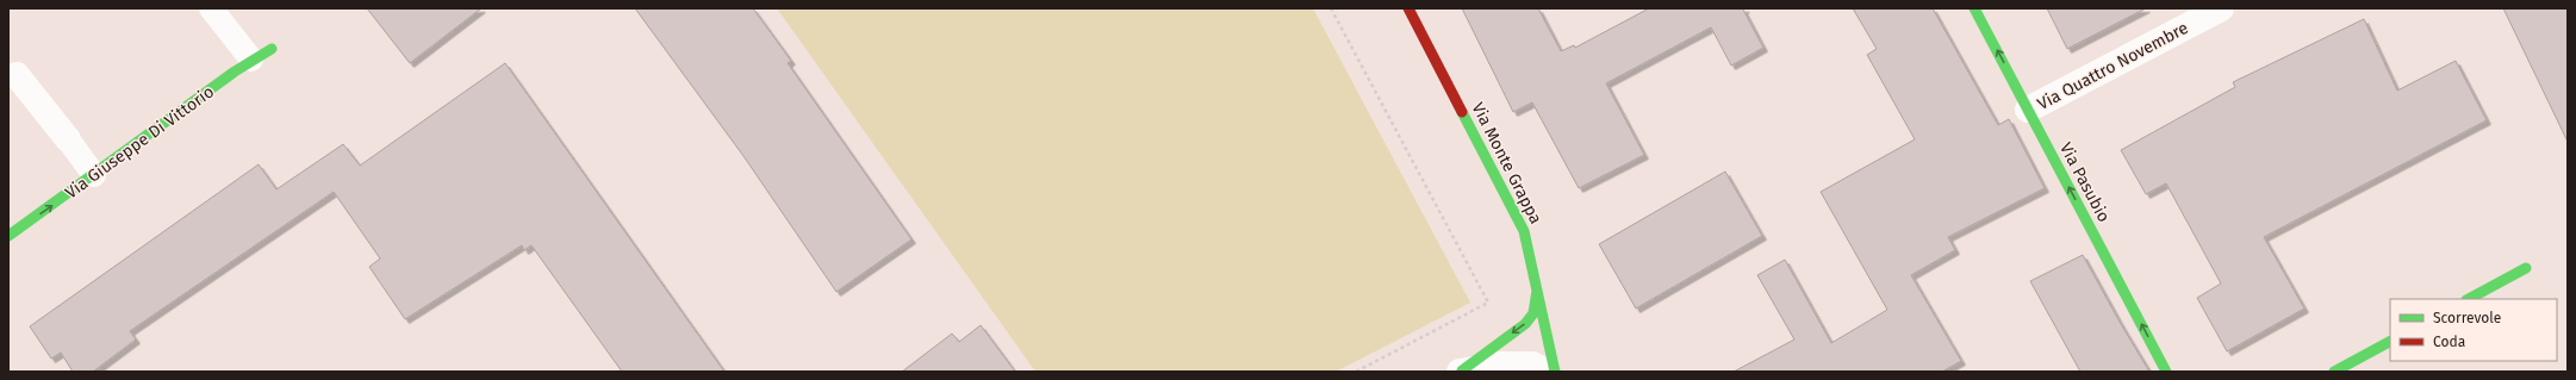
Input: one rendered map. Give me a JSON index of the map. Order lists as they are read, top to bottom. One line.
{"streets":{"street":["Via Quattro Novembre","Via Giuseppe Di Vittorio","Via Monte Grappa","Via Pasubio"]},"crossings":[["Via Quattro Novembre","Via Pasubio"]],"one_way":["Via Pasubio"],"legend":["Scorrevole","Coda"]}
